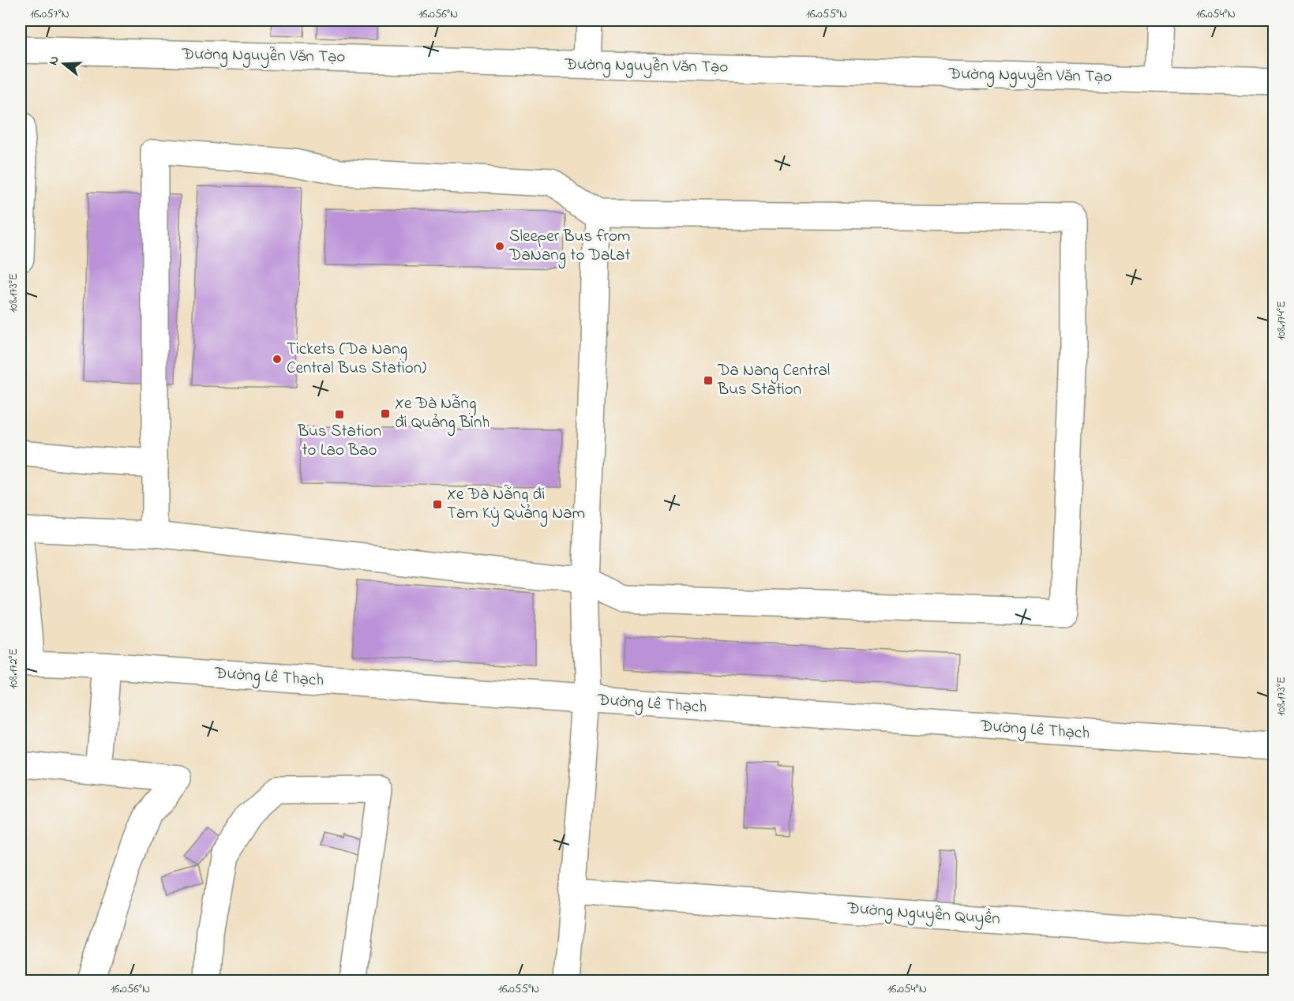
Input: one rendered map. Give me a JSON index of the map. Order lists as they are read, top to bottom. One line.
{"streets":{"street":["Đường Nguyễn Văn Tạo","Đường Lê Thạch","Đường Nguyễn Quyền"]},"places":{"other":["Sleeper Bus from DaNang to DaLat","Tickets (Da Nang Central Bus Station)"],"transit":["Da Nang Central Bus Station","Xe Đà Nẵng đi Quảng Bình","Bus Station to Lao Bao","Xe Đà Nẵng đi Tam Kỳ Quảng Nam"]},"north":"left","coordinates":["16.057°N","16.056°N","16.055°N","16.054°N","108.173°E","108.174°E","108.172°E"]}
